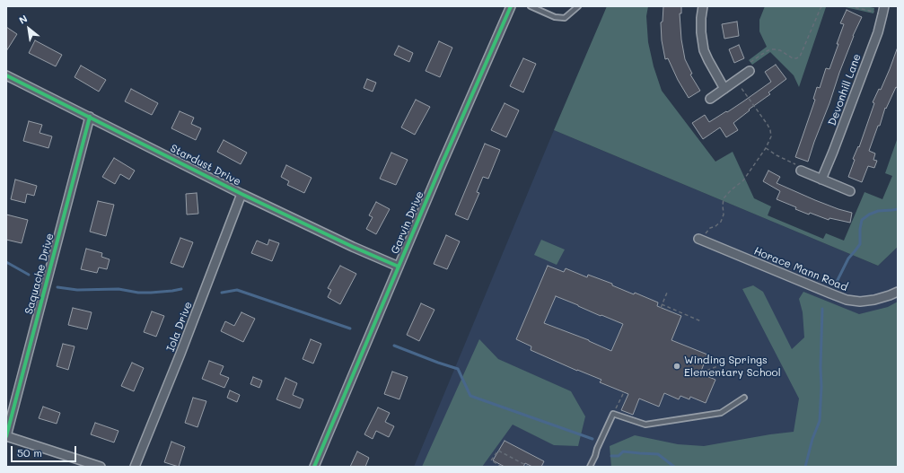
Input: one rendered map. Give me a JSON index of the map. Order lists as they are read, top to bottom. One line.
{"streets":{"street":["Devonhill Lane","Stardust Drive","Garvin Drive","Horace Mann Road","Saquache Drive","Iola Drive"]},"crossings":[["Stardust Drive","Garvin Drive"],["Stardust Drive","Saquache Drive"],["Stardust Drive","Iola Drive"]],"places":["Winding Springs Elementary School"],"scale_bar":"50 m","north":"top left"}
